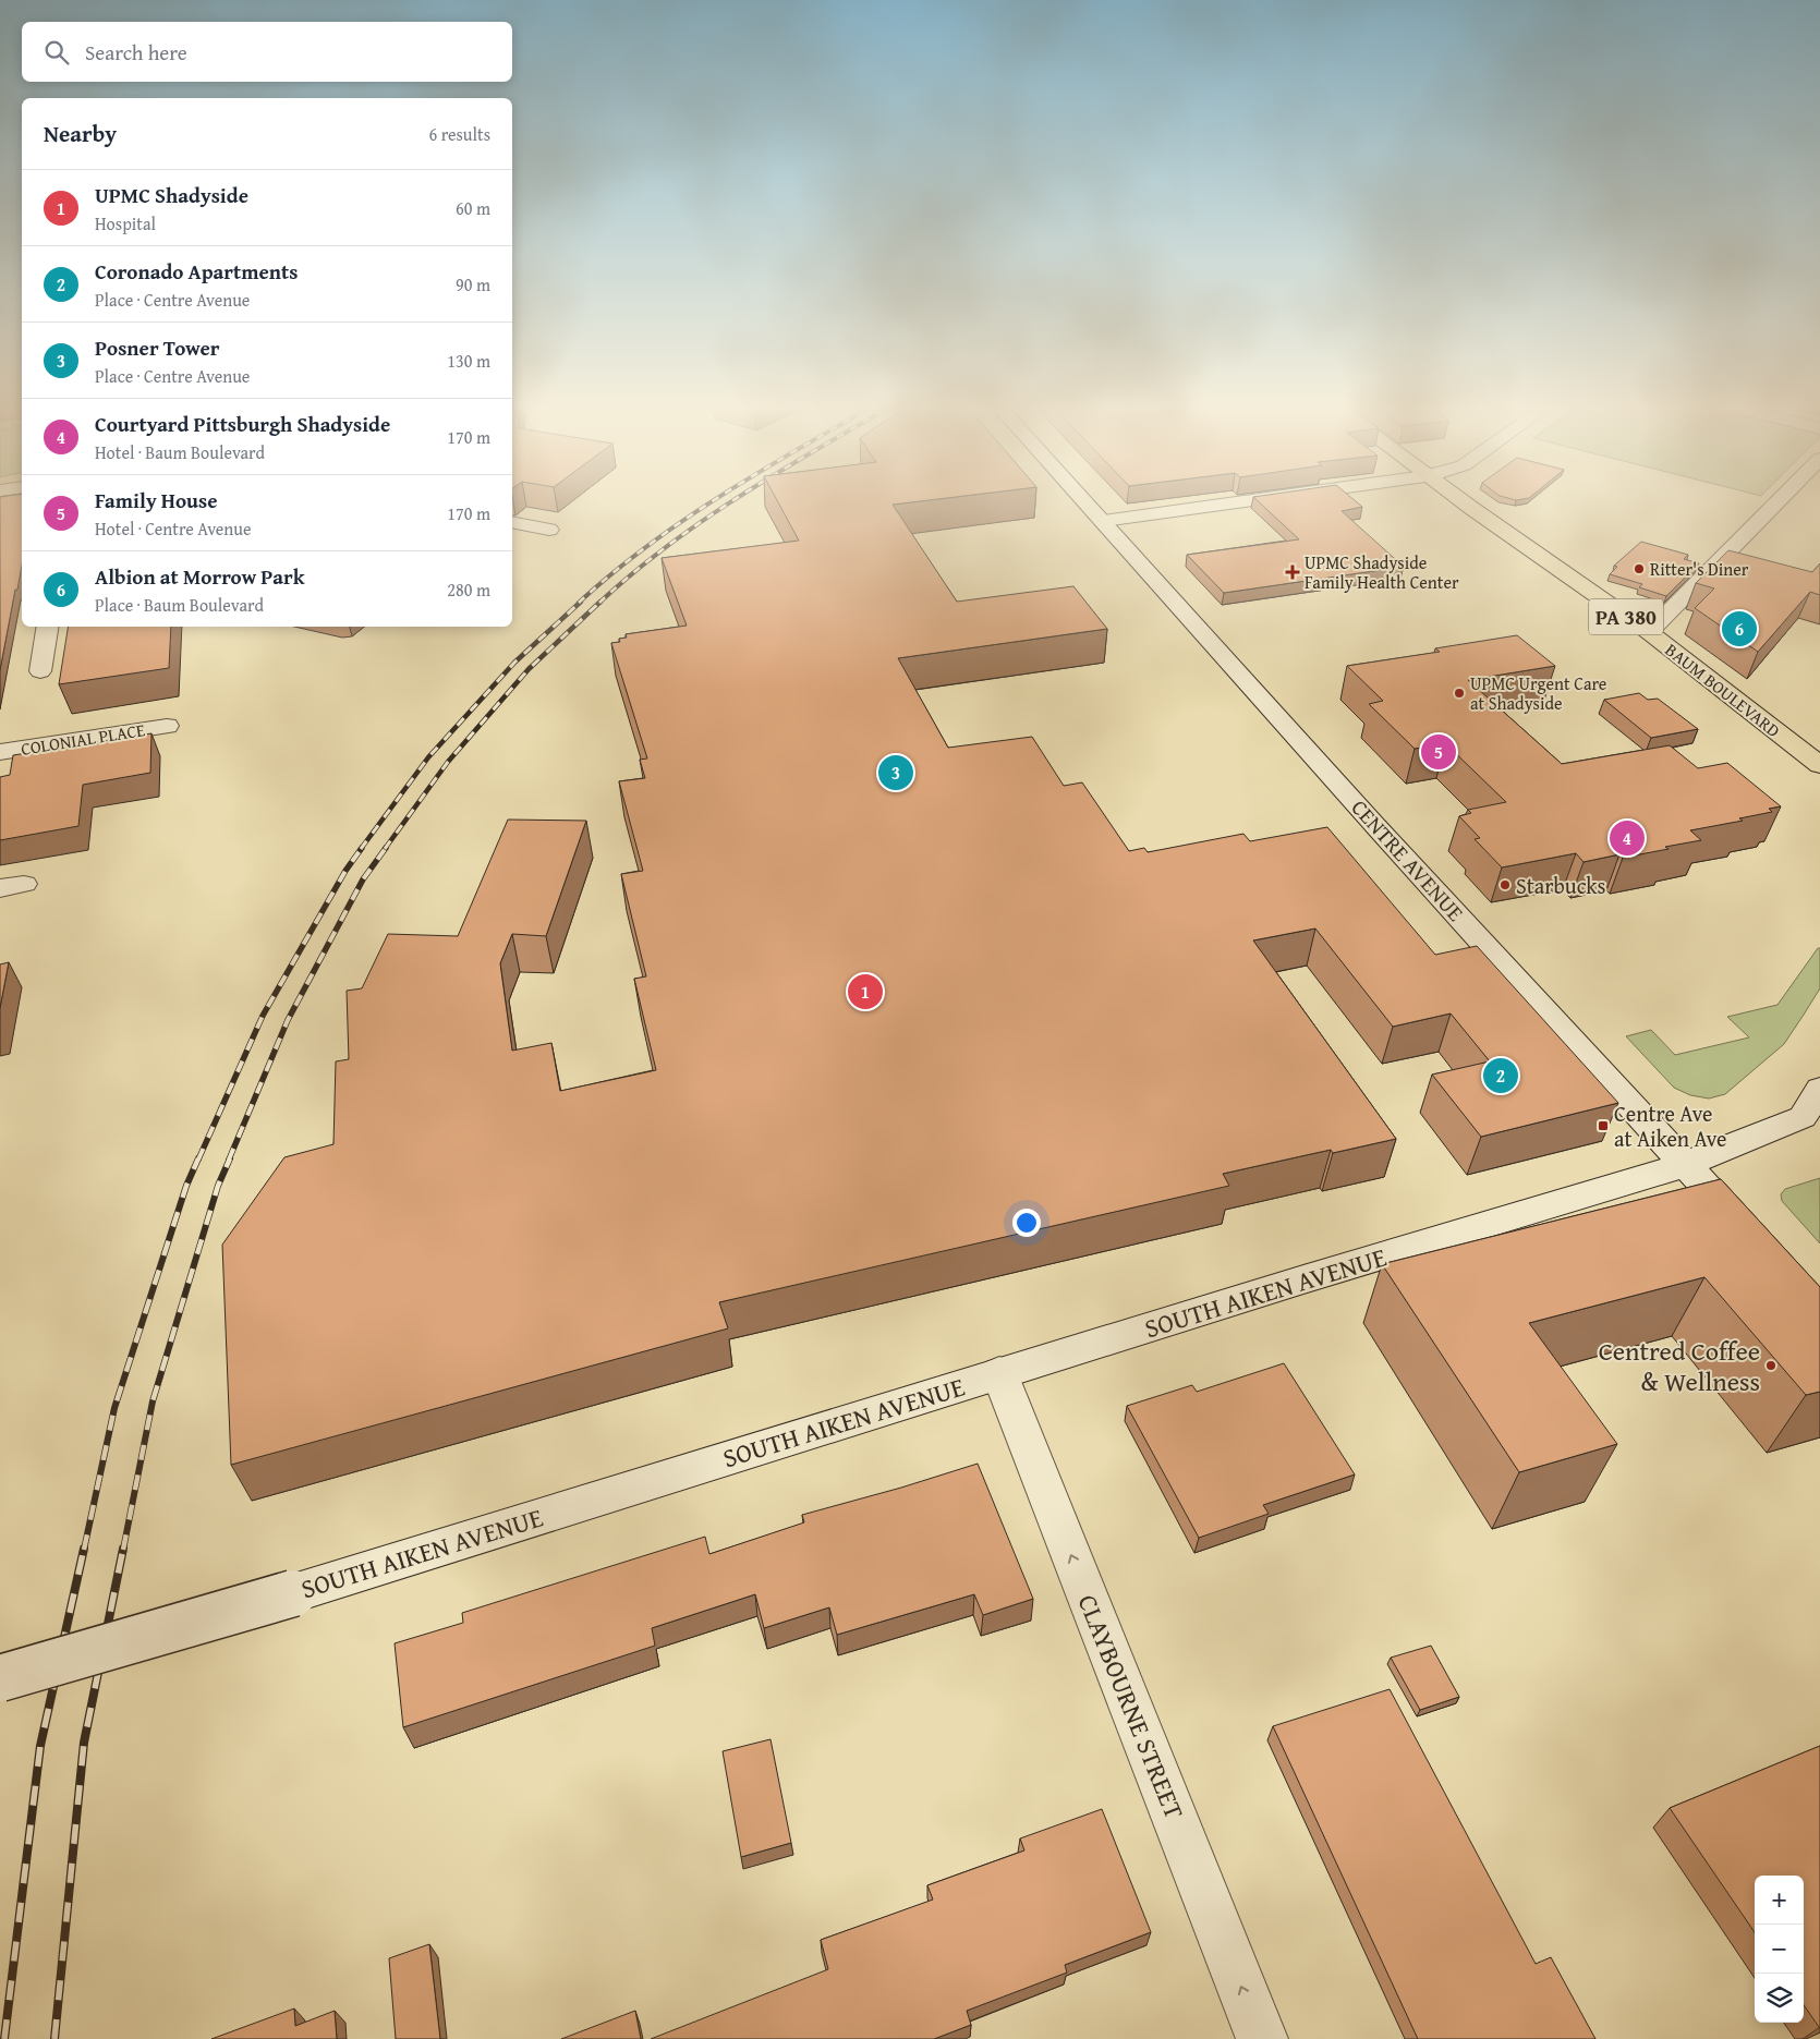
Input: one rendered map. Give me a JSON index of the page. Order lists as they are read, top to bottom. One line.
{"streets":{"main road":["PA 380","BAUM BOULEVARD","COLONIAL PLACE","CENTRE AVENUE","SOUTH AIKEN AVENUE","CLAYBOURNE STREET"]},"crossings":[["CENTRE AVENUE","SOUTH AIKEN AVENUE"],["SOUTH AIKEN AVENUE","CLAYBOURNE STREET"]],"one_way":["CLAYBOURNE STREET"],"places":{"other":["Ritter's Diner","UPMC Urgent Care at Shadyside","Starbucks","Centred Coffee & Wellness"],"health":["UPMC Shadyside Family Health Center"],"transit":["Centre Ave at Aiken Ave"]},"page":{"search":"Search here","heading":["Nearby","6 results"],"list":[{"mark":"1","name":"UPMC Shadyside","note":"Hospital","value":"60 m"},{"mark":"2","name":"Coronado Apartments","note":"Place · Centre Avenue","value":"90 m"},{"mark":"3","name":"Posner Tower","note":"Place · Centre Avenue","value":"130 m"},{"mark":"4","name":"Courtyard Pittsburgh Shadyside","note":"Hotel · Baum Boulevard","value":"170 m"},{"mark":"5","name":"Family House","note":"Hotel · Centre Avenue","value":"170 m"},{"mark":"6","name":"Albion at Morrow Park","note":"Place · Baum Boulevard","value":"280 m"}],"pins":["6","5","3","4","1","2"],"map_buttons":["+","−"]}}
